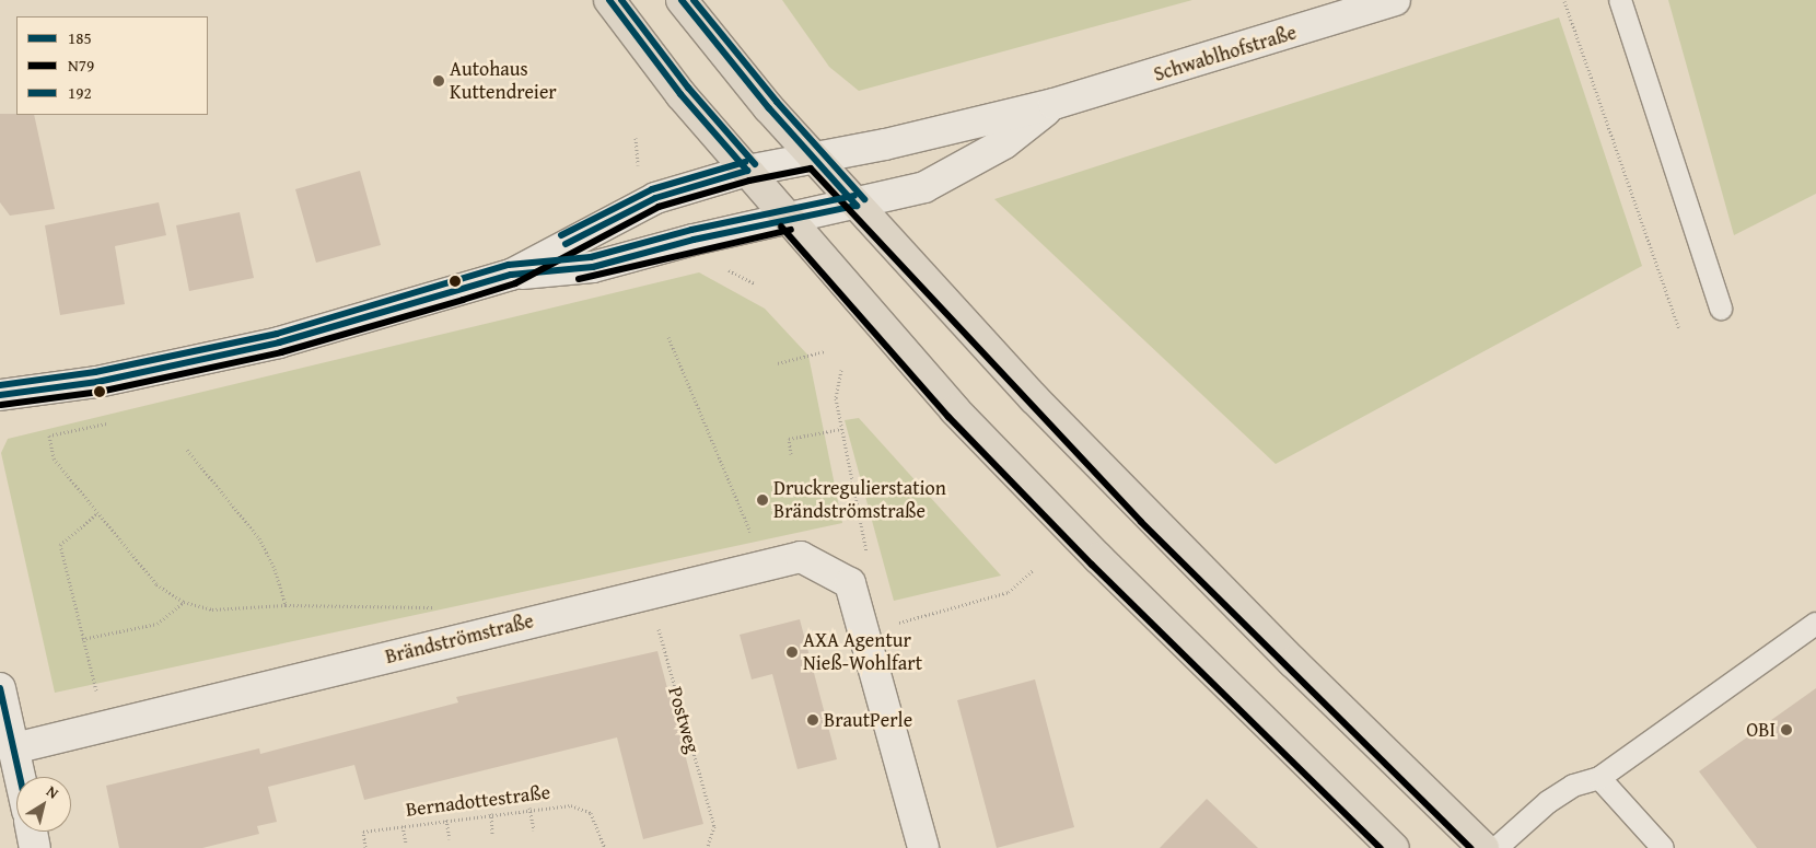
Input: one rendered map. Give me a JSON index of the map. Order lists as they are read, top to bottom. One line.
{"streets":{"street":["Schwablhofstraße","Brändströmstraße"],"path":["Postweg","Bernadottestraße"]},"crossings":[["Brändströmstraße","Postweg"]],"places":["Autohaus Kuttendreier","Druckregulierstation Brändströmstraße","AXA Agentur Nieß-Wohlfart","BrautPerle","OBI"],"lines":["transit line 185","transit line 192","transit line N79"],"legend":["185","N79","192"],"north":"top right"}
